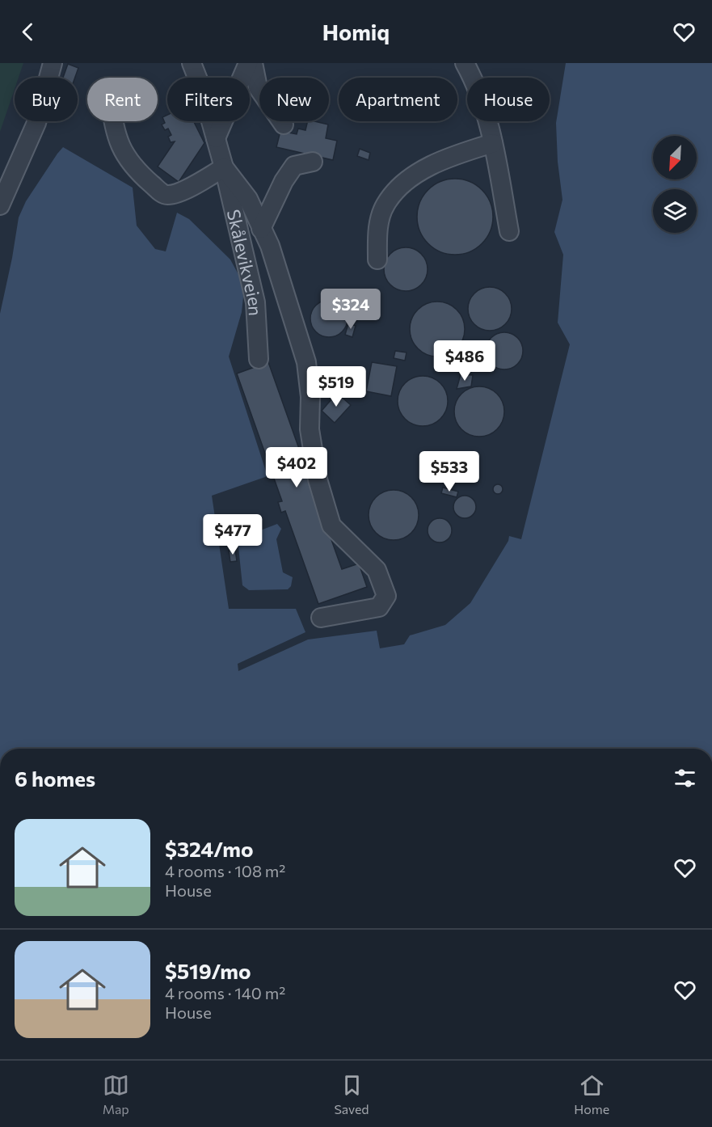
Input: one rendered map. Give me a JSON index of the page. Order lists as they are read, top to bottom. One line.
{"streets":{"lane":["Skålevikveien"]},"north":"bottom left","page":{"header":"Homiq","chip":["Buy","Rent","Filters","New","Apartment","House"],"price":["$324","$486","$519","$402","$533","$477"],"heading":"6 homes","list":[{"name":"$324/mo","note":"4 rooms · 108 m² · House"},{"name":"$519/mo","note":"4 rooms · 140 m² · House"}],"tabs":["Map","Saved","Home"]}}
